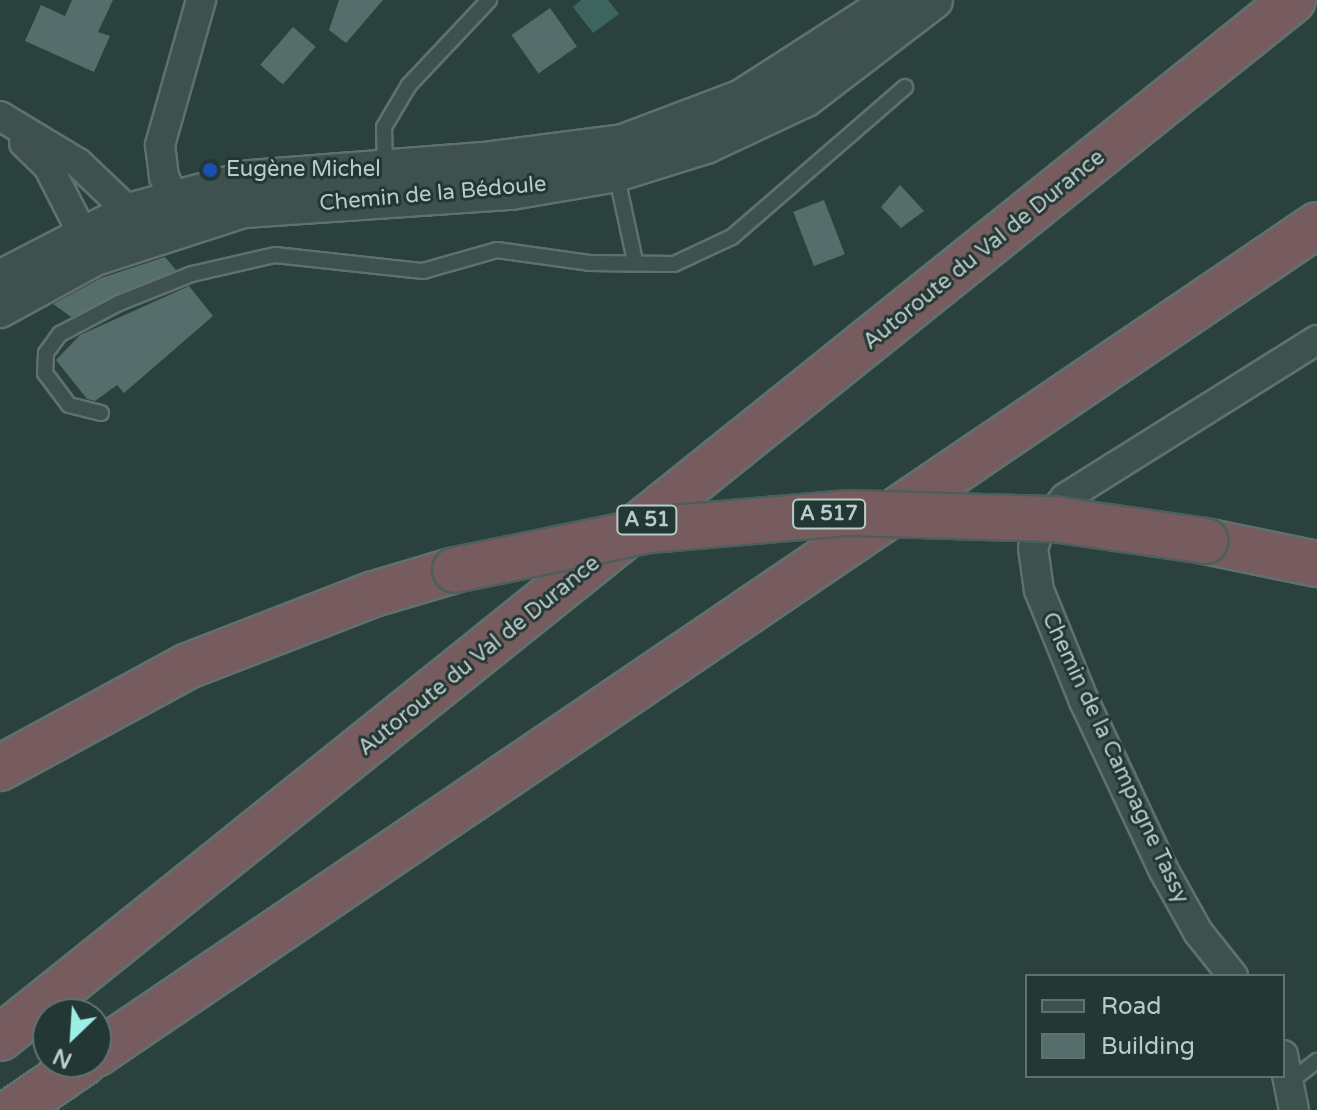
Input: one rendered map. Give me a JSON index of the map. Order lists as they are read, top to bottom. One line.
{"streets":{"highway":["Autoroute du Val de Durance","A 517","A 51"],"street":["Chemin de la Bédoule","Chemin de la Campagne Tassy"]},"places":["Eugène Michel"],"legend":["Road","Building"],"north":"bottom left"}
